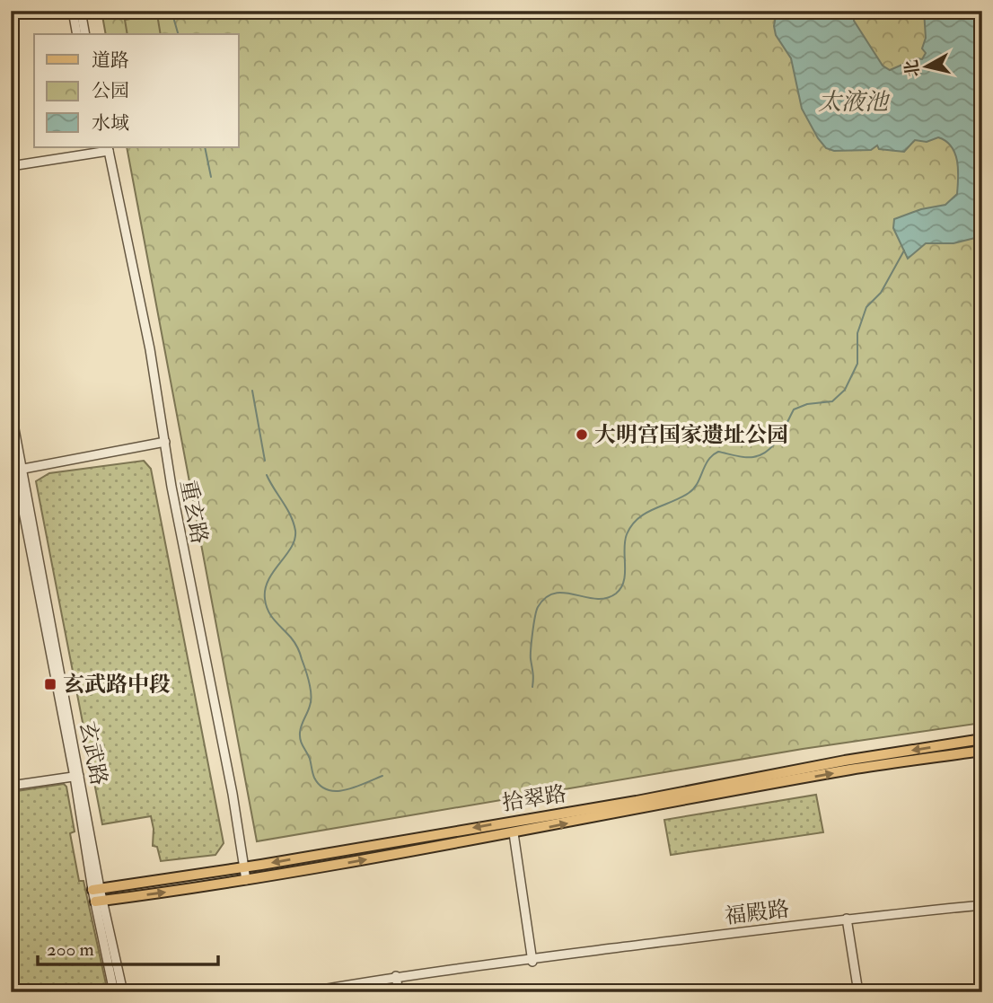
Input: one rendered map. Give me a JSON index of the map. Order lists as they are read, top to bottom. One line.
{"streets":{"main road":["拾翠路"],"street":["重玄路","玄武路","福殿路"]},"crossings":[["重玄路","拾翠路"],["玄武路","拾翠路"]],"water":["太液池"],"places":{"other":["大明宫国家遗址公园"],"transit":["玄武路中段"]},"legend":["道路","公园","水域"],"scale_bar":"200 m","north":"left"}
